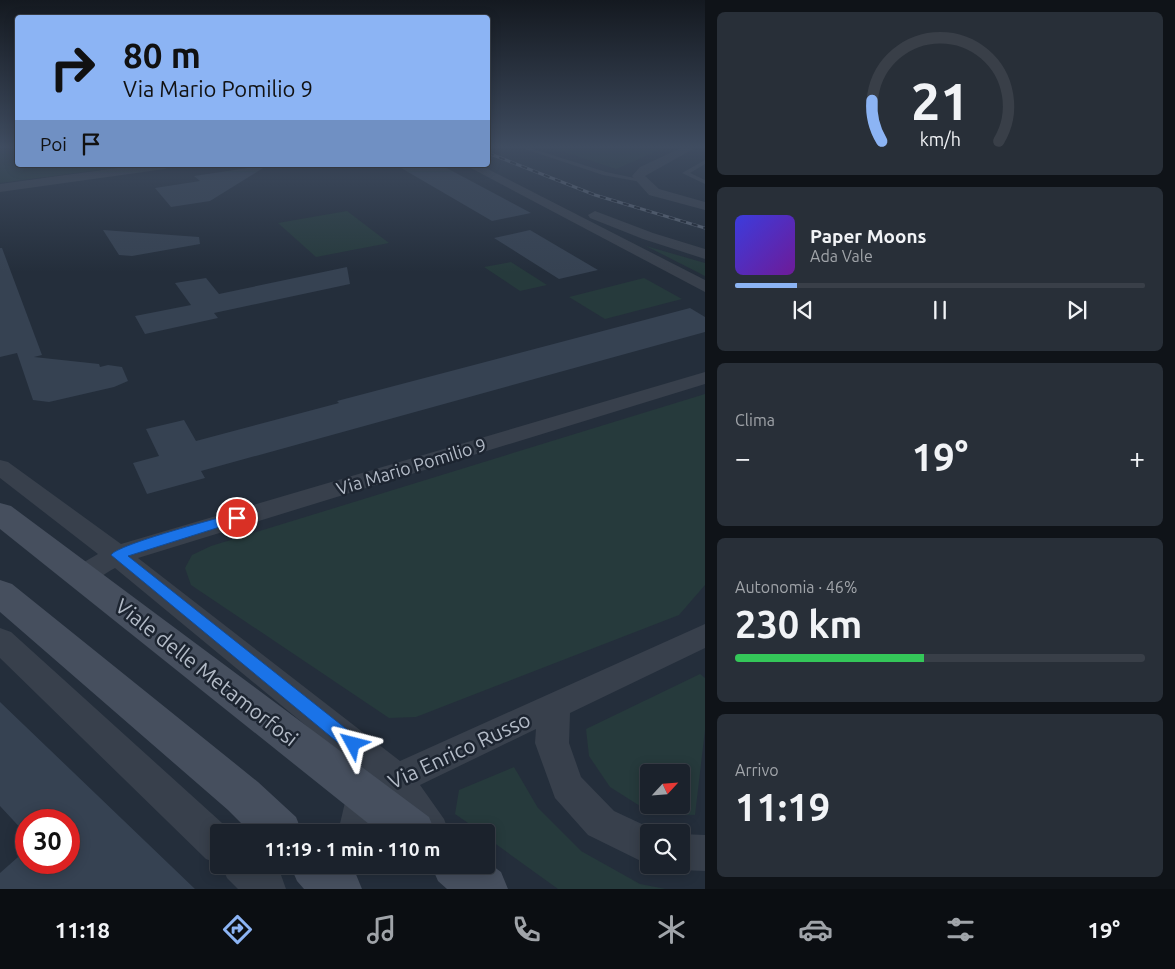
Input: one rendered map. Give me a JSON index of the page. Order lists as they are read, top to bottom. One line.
{"streets":{"street":["Via Mario Pomilio 9","Viale delle Metamorfosi","Via Enrico Russo"]},"crossings":[["Via Mario Pomilio 9","Viale delle Metamorfosi"],["Viale delle Metamorfosi","Via Enrico Russo"]],"north":"top right","page":{"turn":["80 m","Via Mario Pomilio 9"],"then":"Poi","song":["Paper Moons","Ada Vale"],"tile":["Clima",["Autonomia · 46%","230 km"],["Arrivo","11:19"]],"heat":["−","19°","+"],"limit":"30","trip":"11:19 · 1 min · 110 m","tabs":["11:18","19°"],"gauge":["21","km/h"]}}
